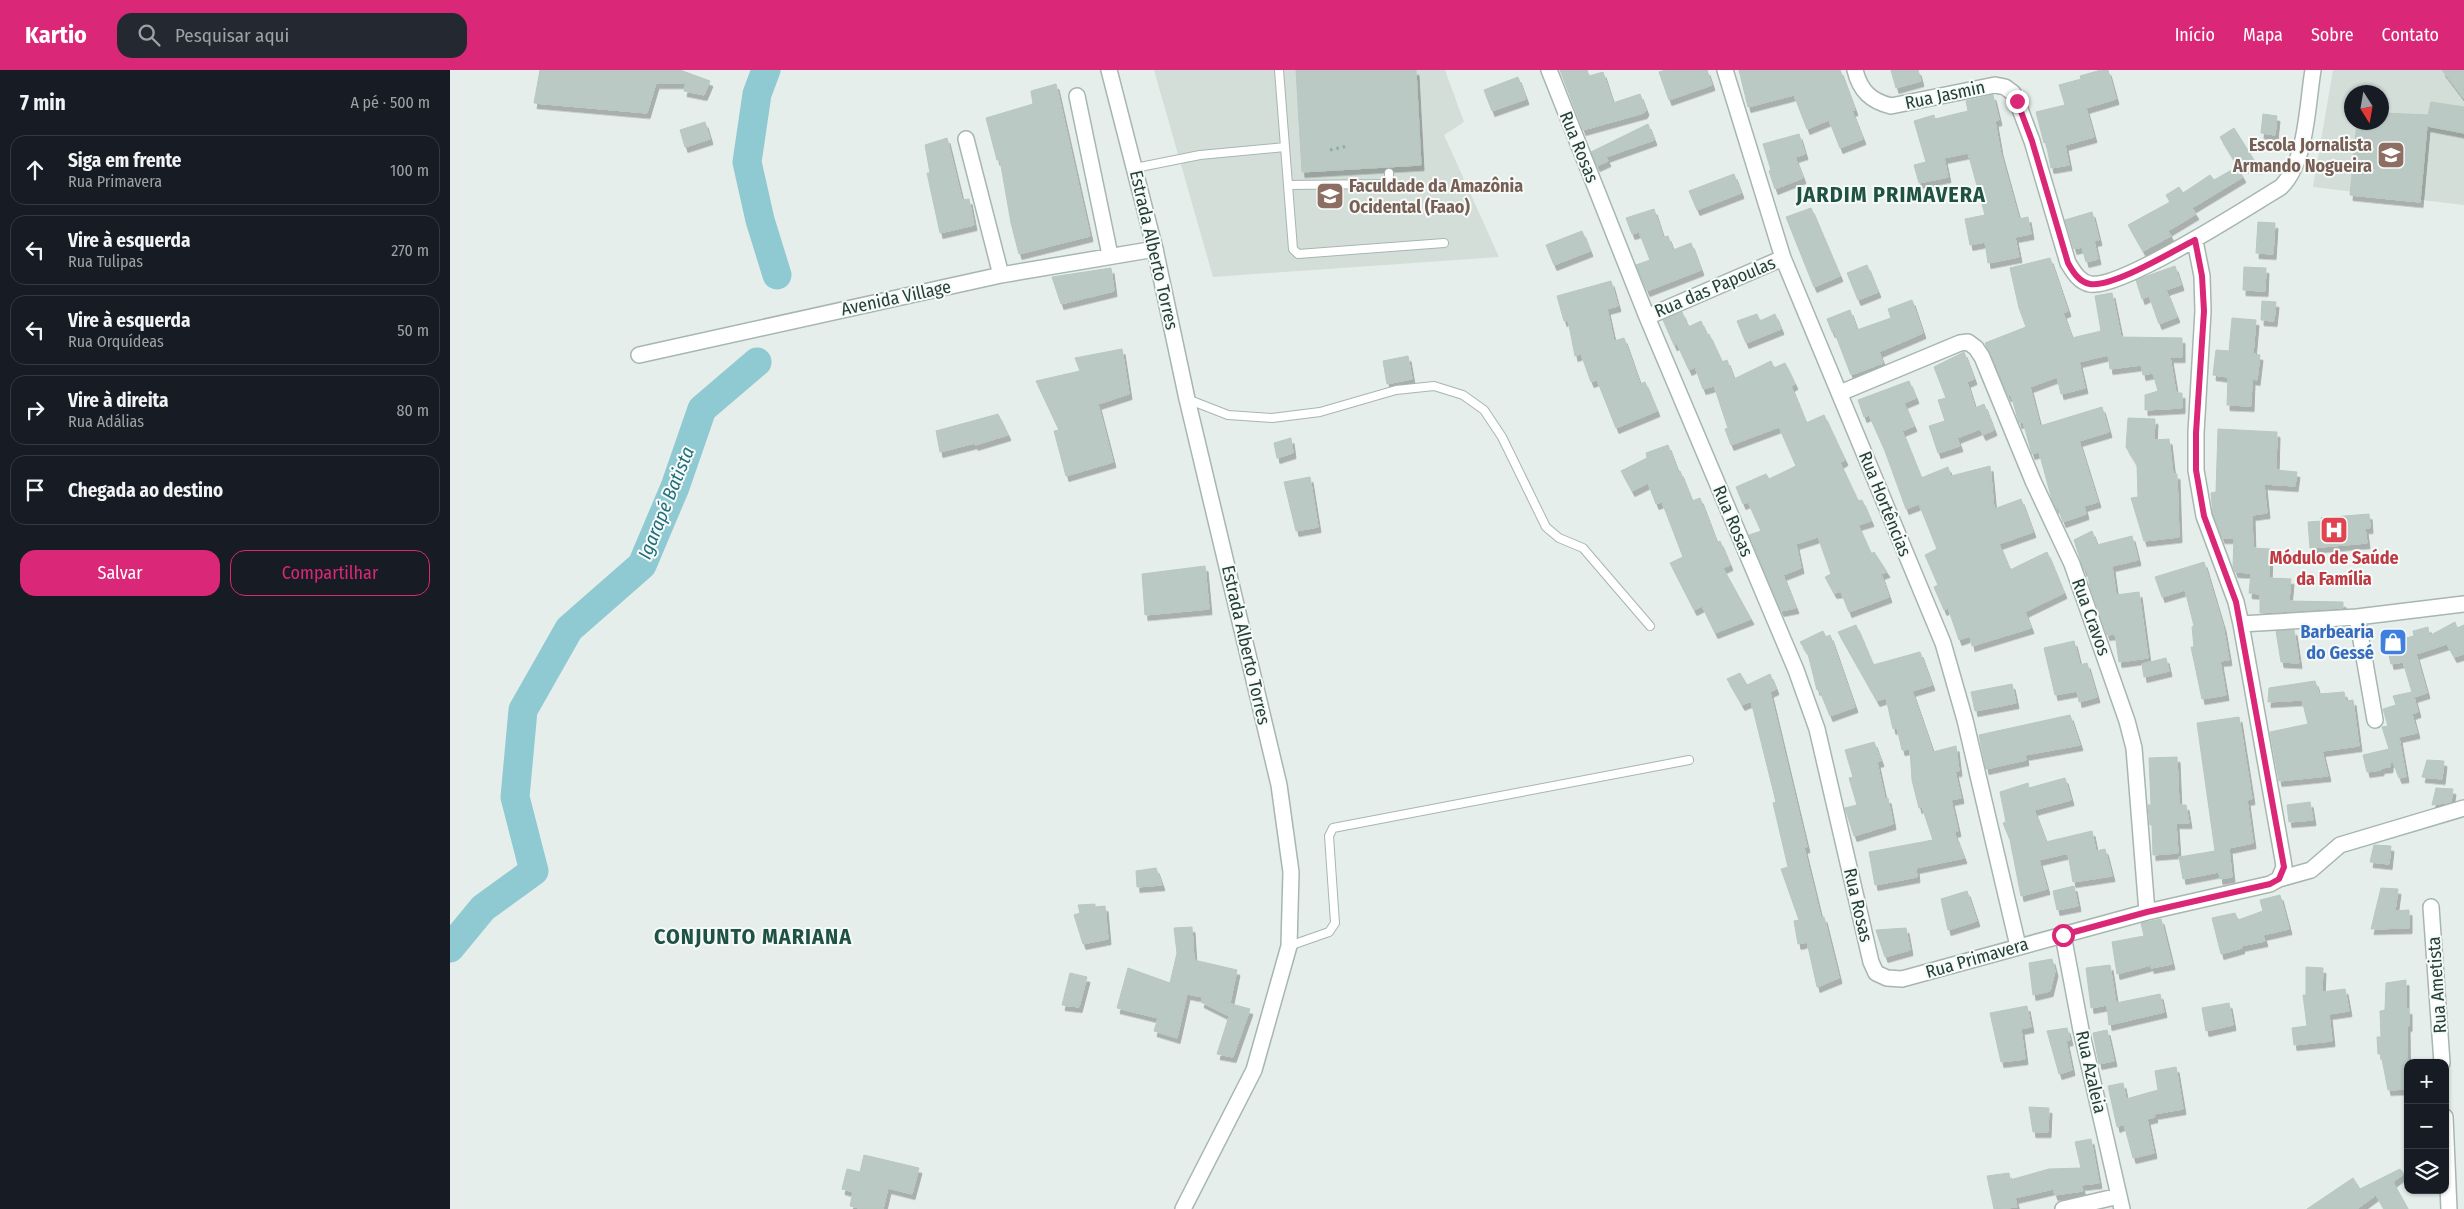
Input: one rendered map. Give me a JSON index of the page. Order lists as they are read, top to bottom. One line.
{"streets":{"street":["Rua Jasmin","Rua Rosas","Estrada Alberto Torres","Rua das Papoulas","Avenida Village","Rua Hortências","Rua Cravos","Rua Primavera","Rua Ametista","Rua Azaleia"]},"crossings":[["Rua Rosas","Rua das Papoulas"],["Rua Rosas","Rua Primavera"],["Estrada Alberto Torres","Avenida Village"],["Rua das Papoulas","Rua Hortências"],["Rua Hortências","Rua Cravos"],["Rua Hortências","Rua Primavera"],["Rua Cravos","Rua Primavera"],["Rua Primavera","Rua Azaleia"]],"districts":["JARDIM PRIMAVERA","CONJUNTO MARIANA"],"water":["Igarapé Batista"],"places":{"school or university":["Escola Jornalista Armando Nogueira","Faculdade da Amazônia Ocidental (Faao)"],"hospital":["Módulo de Saúde da Família"],"shop":["Barbearia do Gessé"]},"north":"bottom","page":{"header":"Kartio","search":"Pesquisar aqui","nav":["Início","Mapa","Sobre","Contato"],"heading":["7 min","A pé · 500 m"],"list":[["Siga em frente","Rua Primavera","100 m"],["Vire à esquerda","Rua Tulipas","270 m"],["Vire à esquerda","Rua Orquídeas","50 m"],["Vire à direita","Rua Adálias","80 m"],"Chegada ao destino"],"buttons":["Salvar","Compartilhar"],"map_buttons":["+","−"]}}
